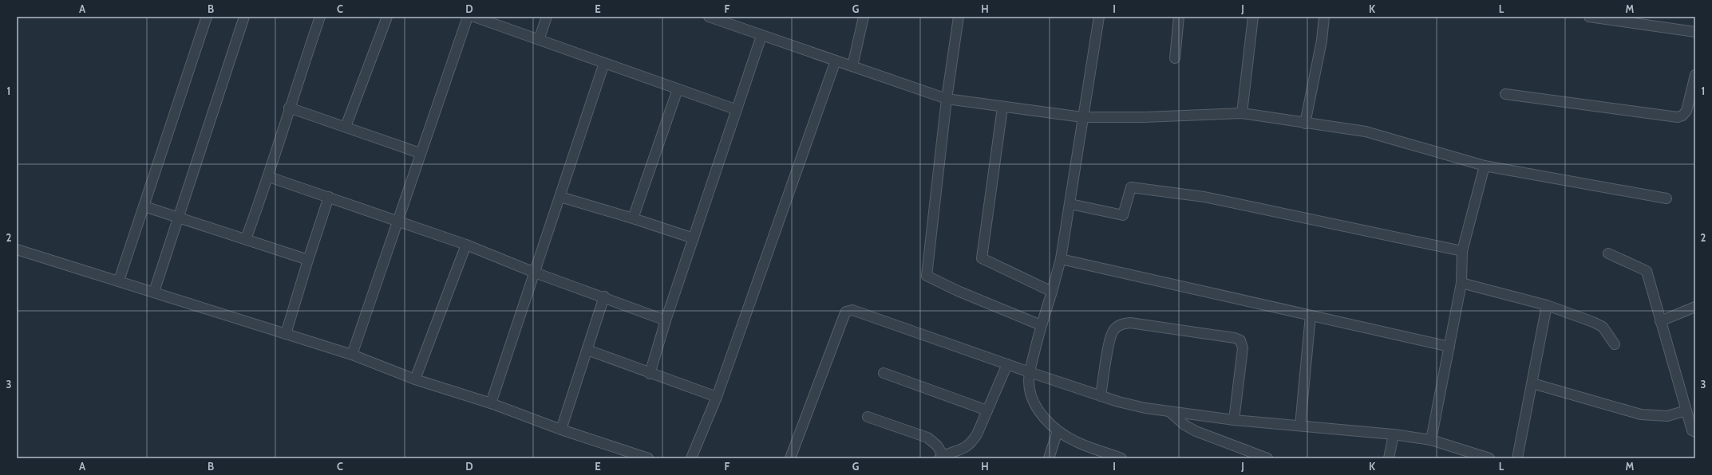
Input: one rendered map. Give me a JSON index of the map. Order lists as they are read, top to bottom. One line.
{"grid":{"columns":["A","B","C","D","E","F","G","H","I","J","K","L","M"],"rows":["1","2","3"]}}
